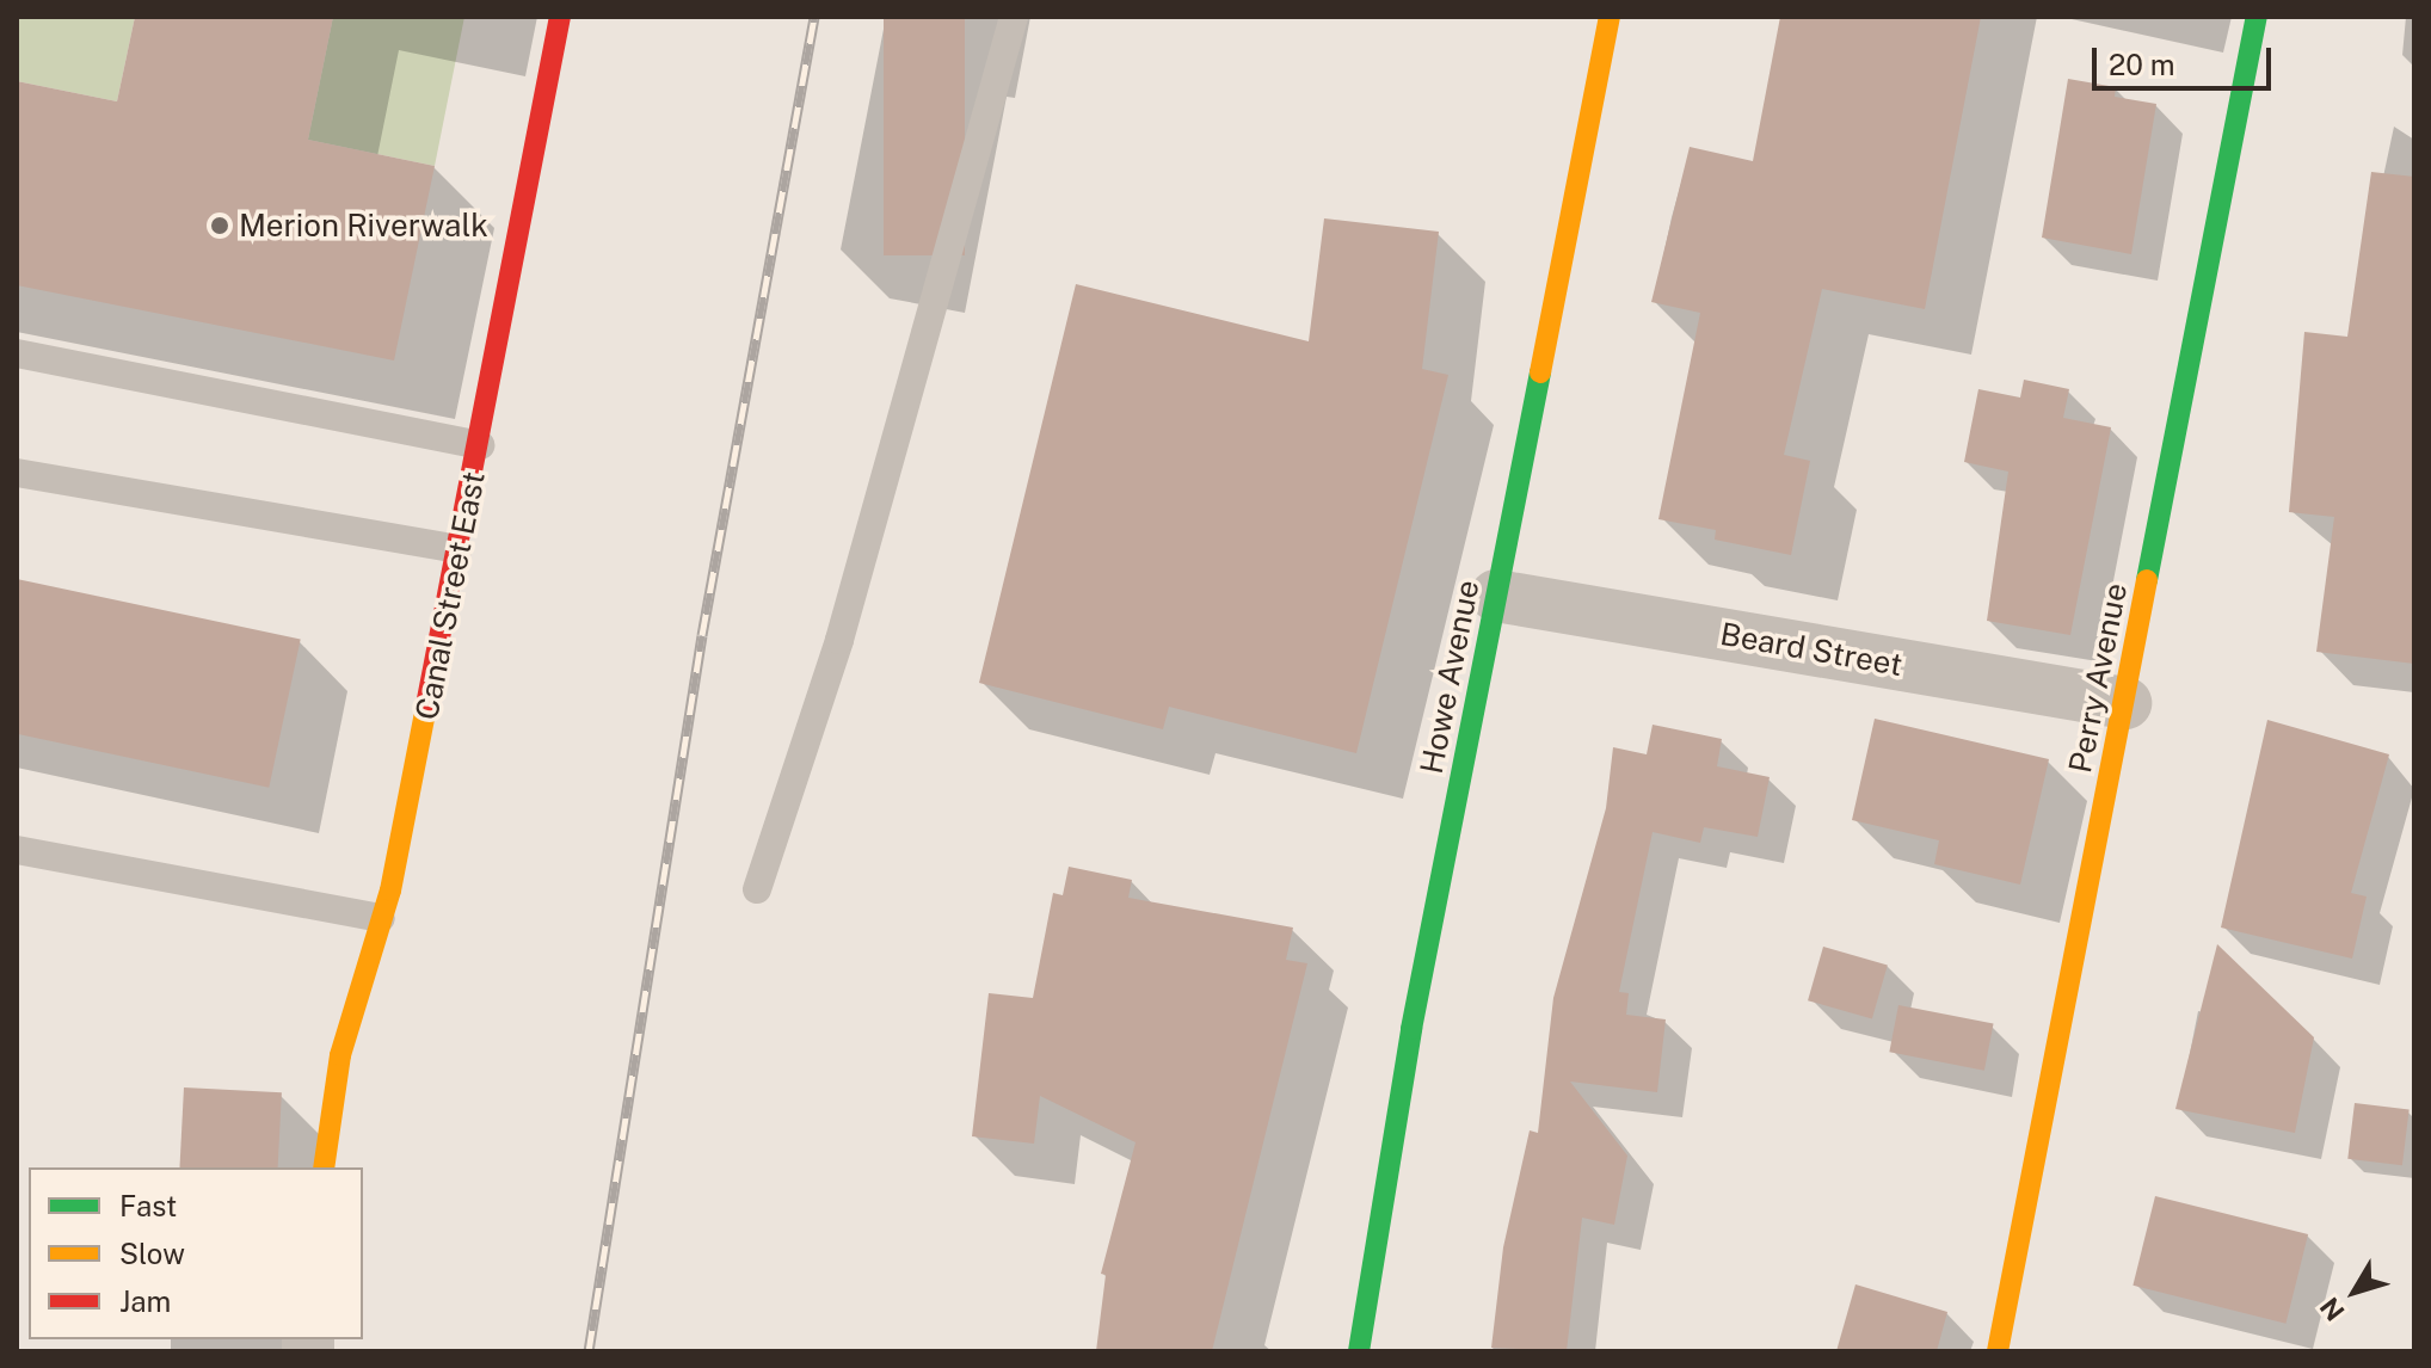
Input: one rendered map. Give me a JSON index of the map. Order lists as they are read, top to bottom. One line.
{"streets":{"street":["Canal Street East","Beard Street","Howe Avenue","Perry Avenue"]},"crossings":[["Beard Street","Howe Avenue"],["Beard Street","Perry Avenue"]],"places":["Merion Riverwalk"],"legend":["Fast","Slow","Jam"],"scale_bar":"20 m","north":"bottom left"}
